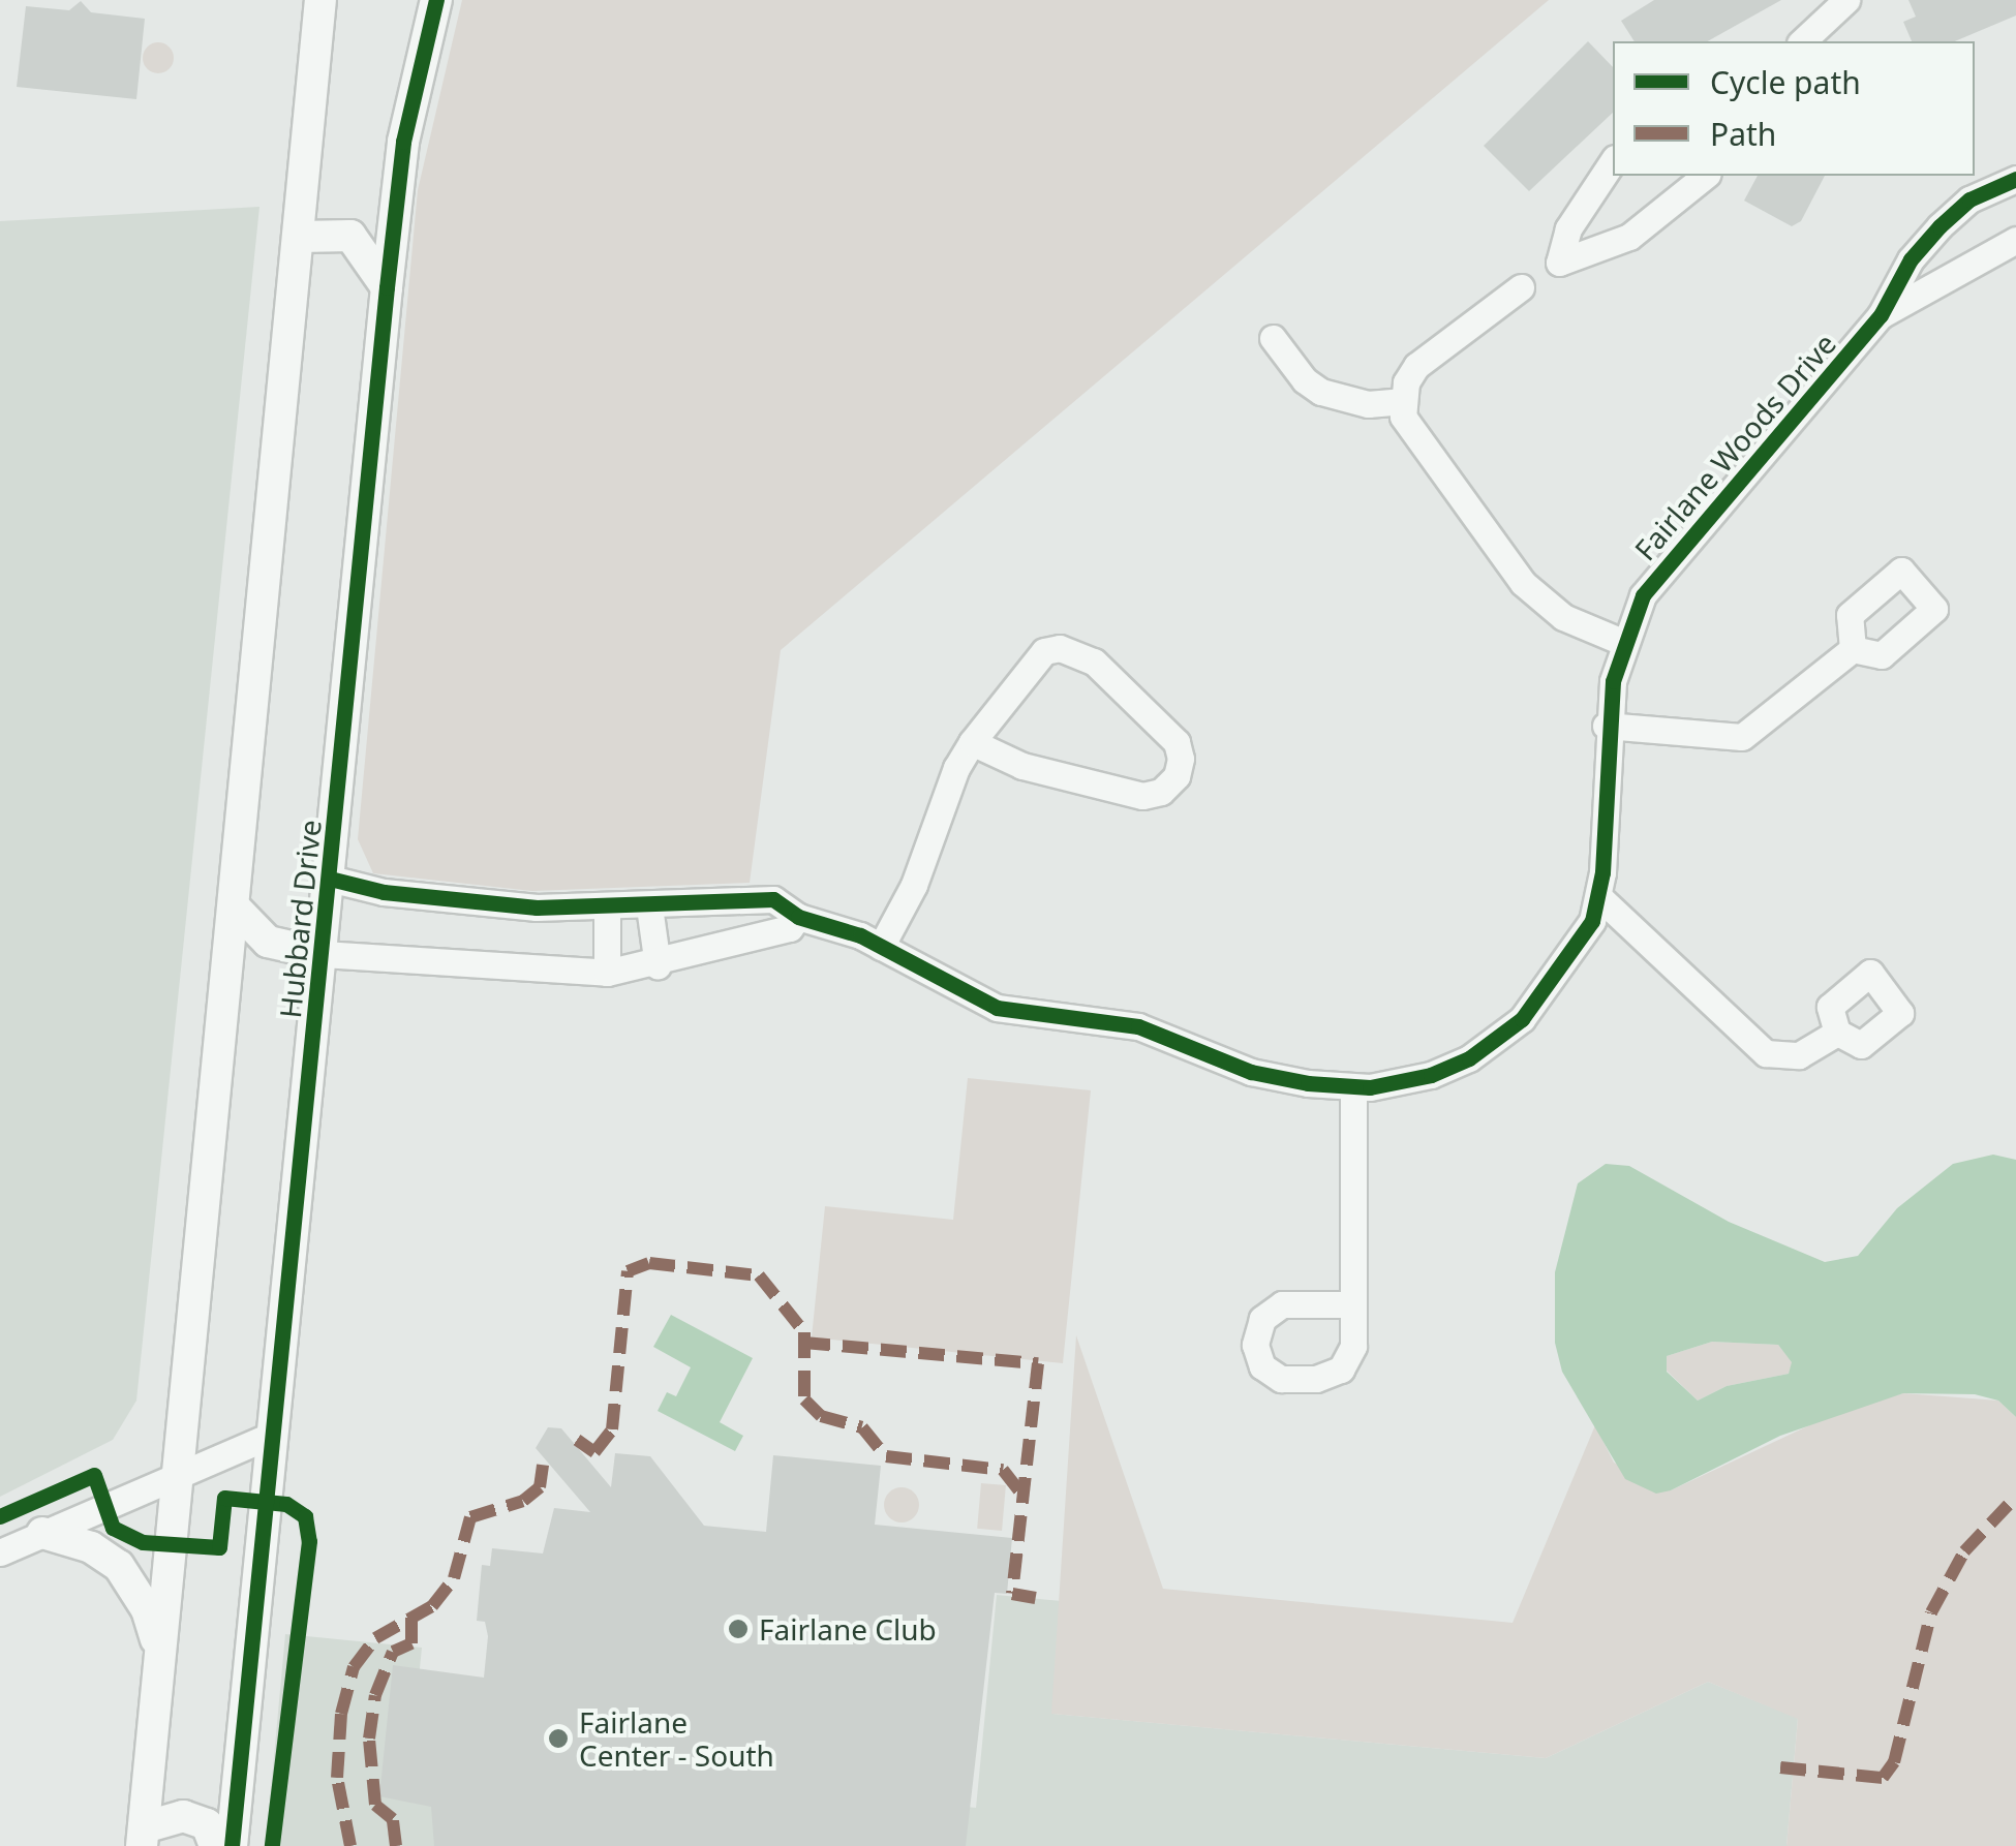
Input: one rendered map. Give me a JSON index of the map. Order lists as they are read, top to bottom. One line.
{"streets":{"street":["Fairlane Woods Drive","Hubbard Drive"]},"crossings":[["Fairlane Woods Drive","Hubbard Drive"]],"places":["Fairlane Club","Fairlane Center - South"],"legend":["Cycle path","Path"]}
